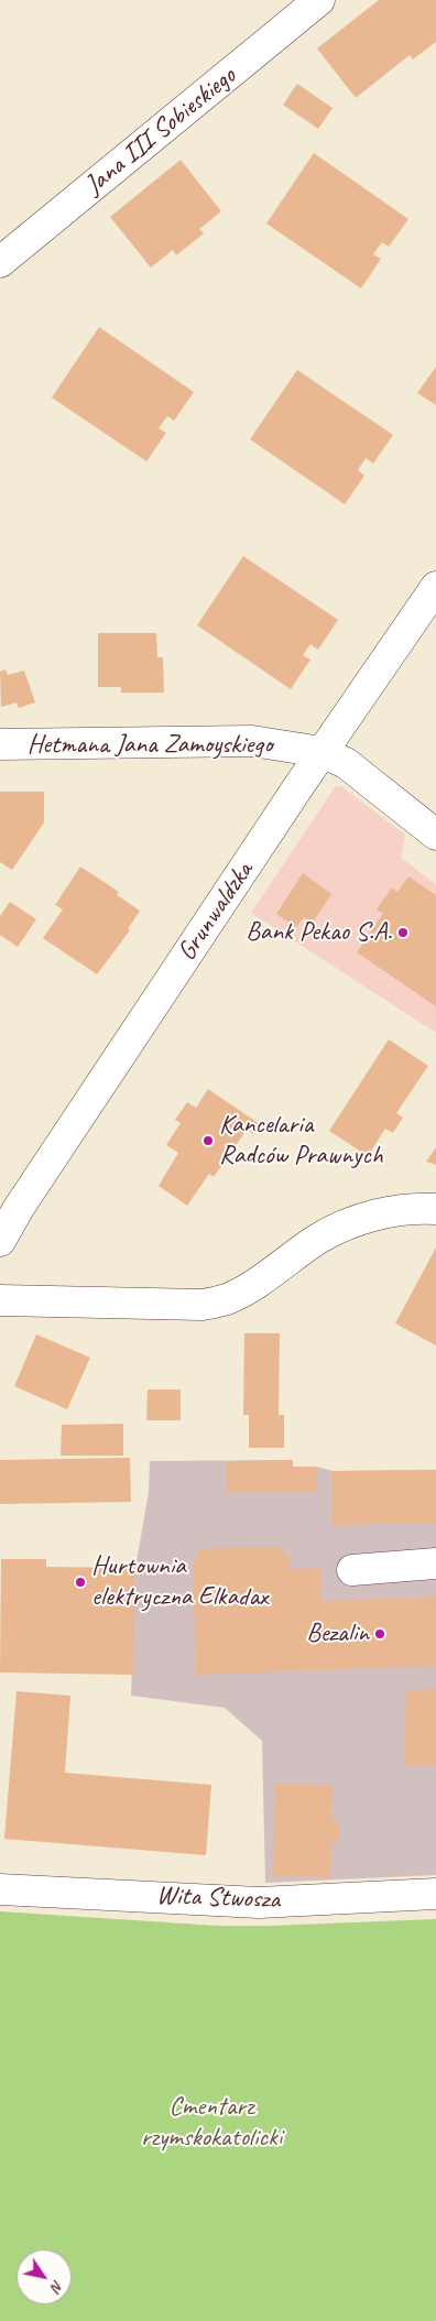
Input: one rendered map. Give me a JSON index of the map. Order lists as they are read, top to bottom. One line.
{"streets":{"street":["Jana III Sobieskiego","Hetmana Jana Zamoyskiego","Grunwaldzka","Wita Stwosza"]},"crossings":[["Hetmana Jana Zamoyskiego","Grunwaldzka"]],"parks":["Cmentarz rzymskokatolicki"],"places":["Bank Pekao S.A.","Kancelaria Radców Prawnych","Hurtownia elektryczna Elkadax","Bezalin"],"north":"bottom right"}
